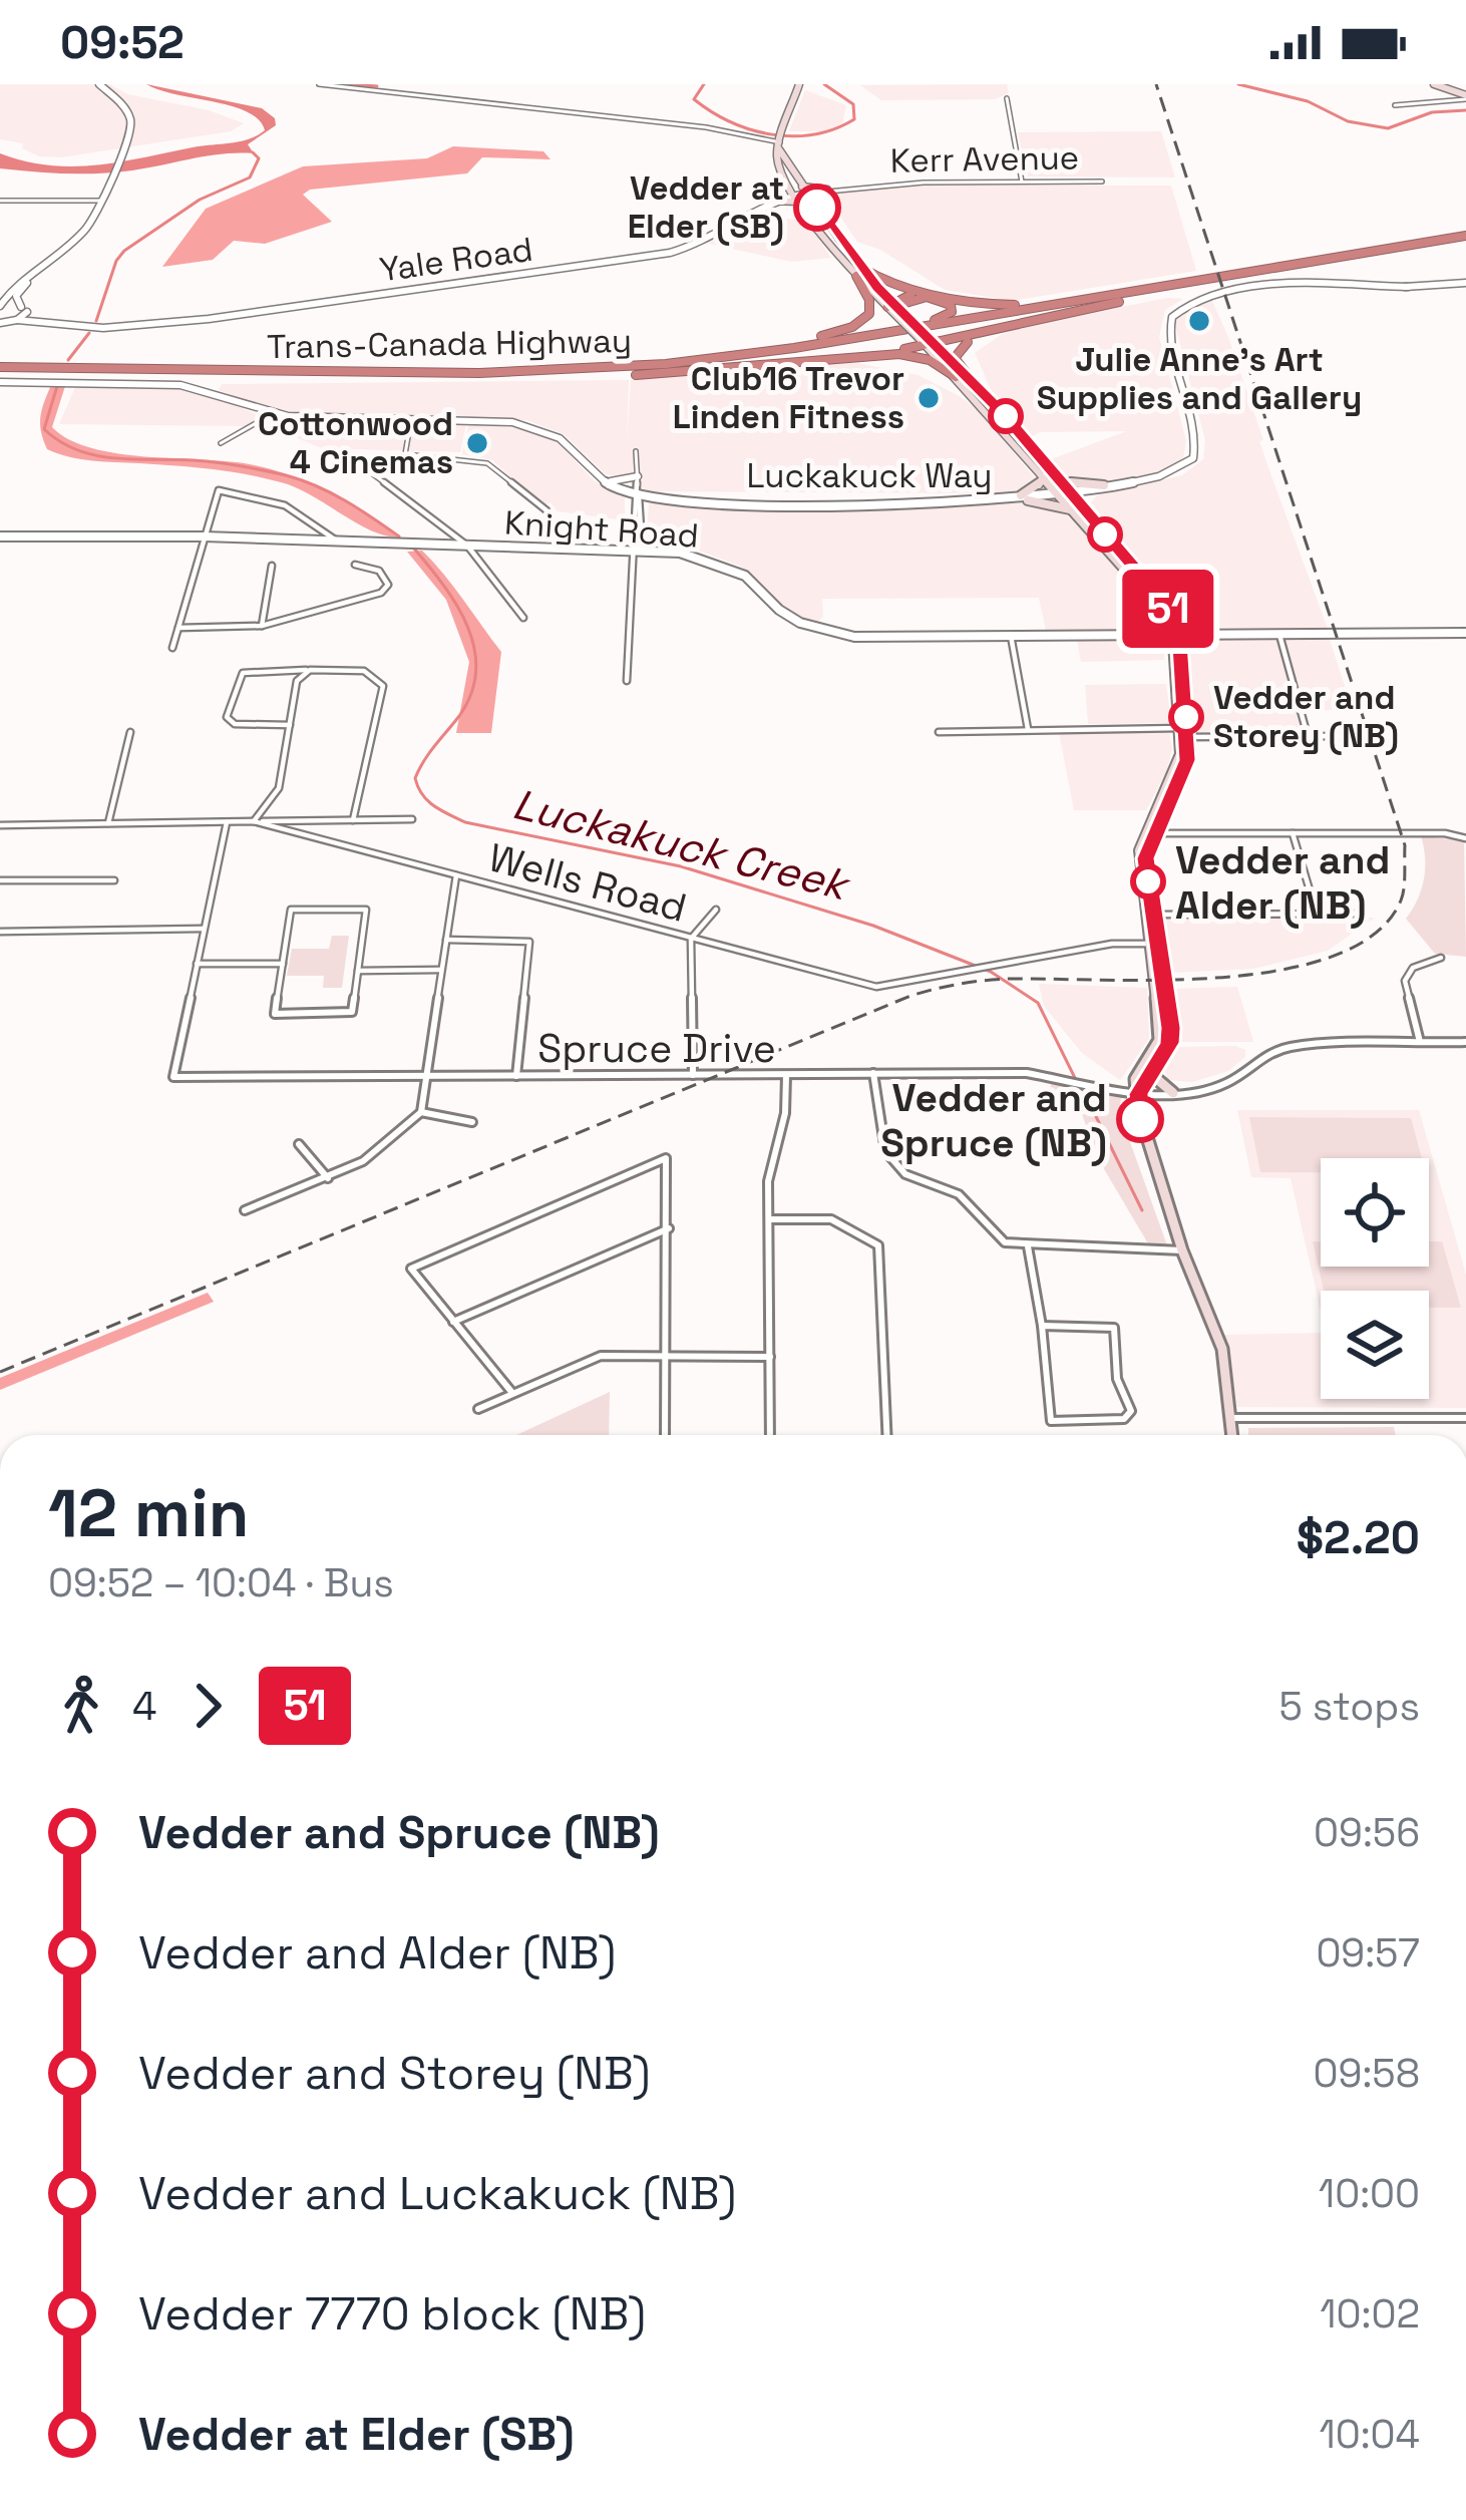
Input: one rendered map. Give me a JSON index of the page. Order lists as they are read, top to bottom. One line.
{"streets":{"highway":["Trans-Canada Highway"],"street":["Kerr Avenue","Yale Road","Luckakuck Way","Knight Road","Wells Road","Spruce Drive"]},"crossings":[["Kerr Avenue","Yale Road"],["Trans-Canada Highway","Luckakuck Way"]],"water":["Luckakuck Creek"],"places":["Vedder at Elder (SB)","Julie Anne's Art Supplies and Gallery","Club16 Trevor Linden Fitness","Cottonwood 4 Cinemas","Vedder and Storey (NB)","Vedder and Alder (NB)","Vedder and Spruce (NB)"],"lines":["bus line 51"],"page":{"status":"09:52","on_map":"51","heading":["12 min","09:52 – 10:04 · Bus","$2.20"],"legs":["4","51","5 stops"],"list":[{"name":"Vedder and Spruce (NB)","value":"09:56"},{"name":"Vedder and Alder (NB)","value":"09:57"},{"name":"Vedder and Storey (NB)","value":"09:58"},{"name":"Vedder and Luckakuck (NB)","value":"10:00"},{"name":"Vedder 7770 block (NB)","value":"10:02"},{"name":"Vedder at Elder (SB)","value":"10:04"}]}}
